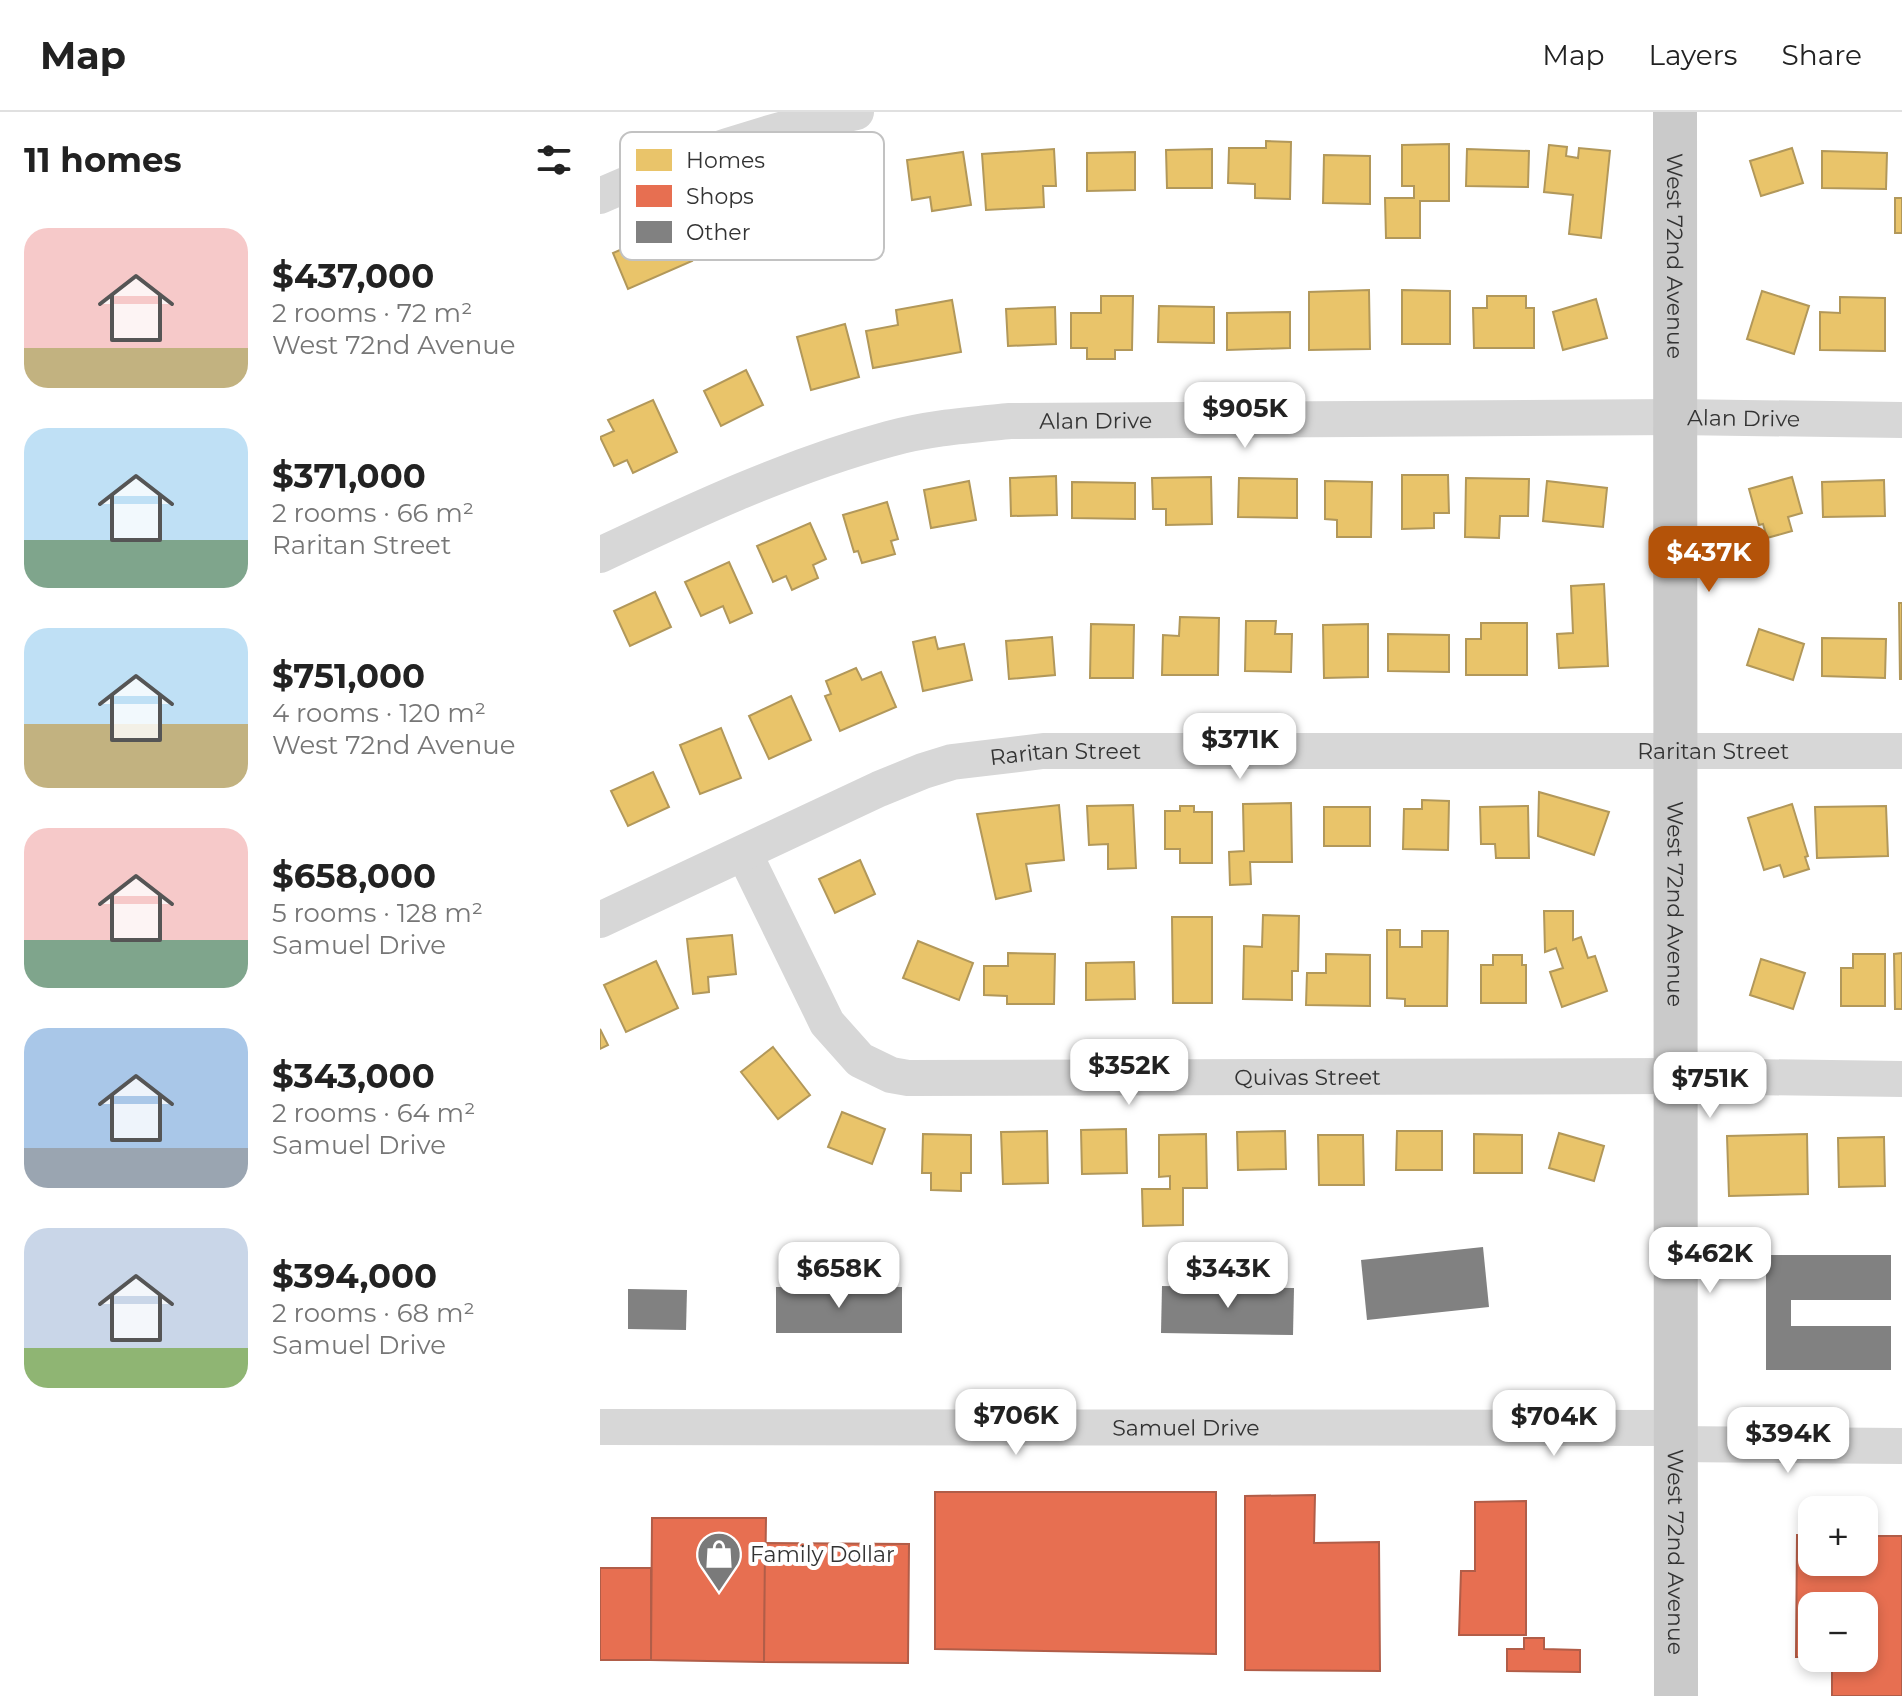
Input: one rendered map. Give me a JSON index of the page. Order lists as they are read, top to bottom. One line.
{"streets":{"main road":["West 72nd Avenue"],"street":["Alan Drive","Raritan Street","Quivas Street","Samuel Drive"]},"crossings":[["West 72nd Avenue","Alan Drive"],["West 72nd Avenue","Raritan Street"],["West 72nd Avenue","Quivas Street"],["West 72nd Avenue","Samuel Drive"],["Raritan Street","Quivas Street"]],"places":{"shop":["Family Dollar"]},"legend":["Homes","Shops","Other"],"page":{"header":"Map","nav":["Map","Layers","Share"],"heading":"11 homes","list":[{"name":"$437,000","note":"2 rooms · 72 m² · West 72nd Avenue"},{"name":"$371,000","note":"2 rooms · 66 m² · Raritan Street"},{"name":"$751,000","note":"4 rooms · 120 m² · West 72nd Avenue"},{"name":"$658,000","note":"5 rooms · 128 m² · Samuel Drive"},{"name":"$343,000","note":"2 rooms · 64 m² · Samuel Drive"},{"name":"$394,000","note":"2 rooms · 68 m² · Samuel Drive"}],"price":["$905K","$437K","$371K","$352K","$751K","$462K","$658K","$343K","$706K","$704K","$394K"],"map_buttons":["+","−"]}}
